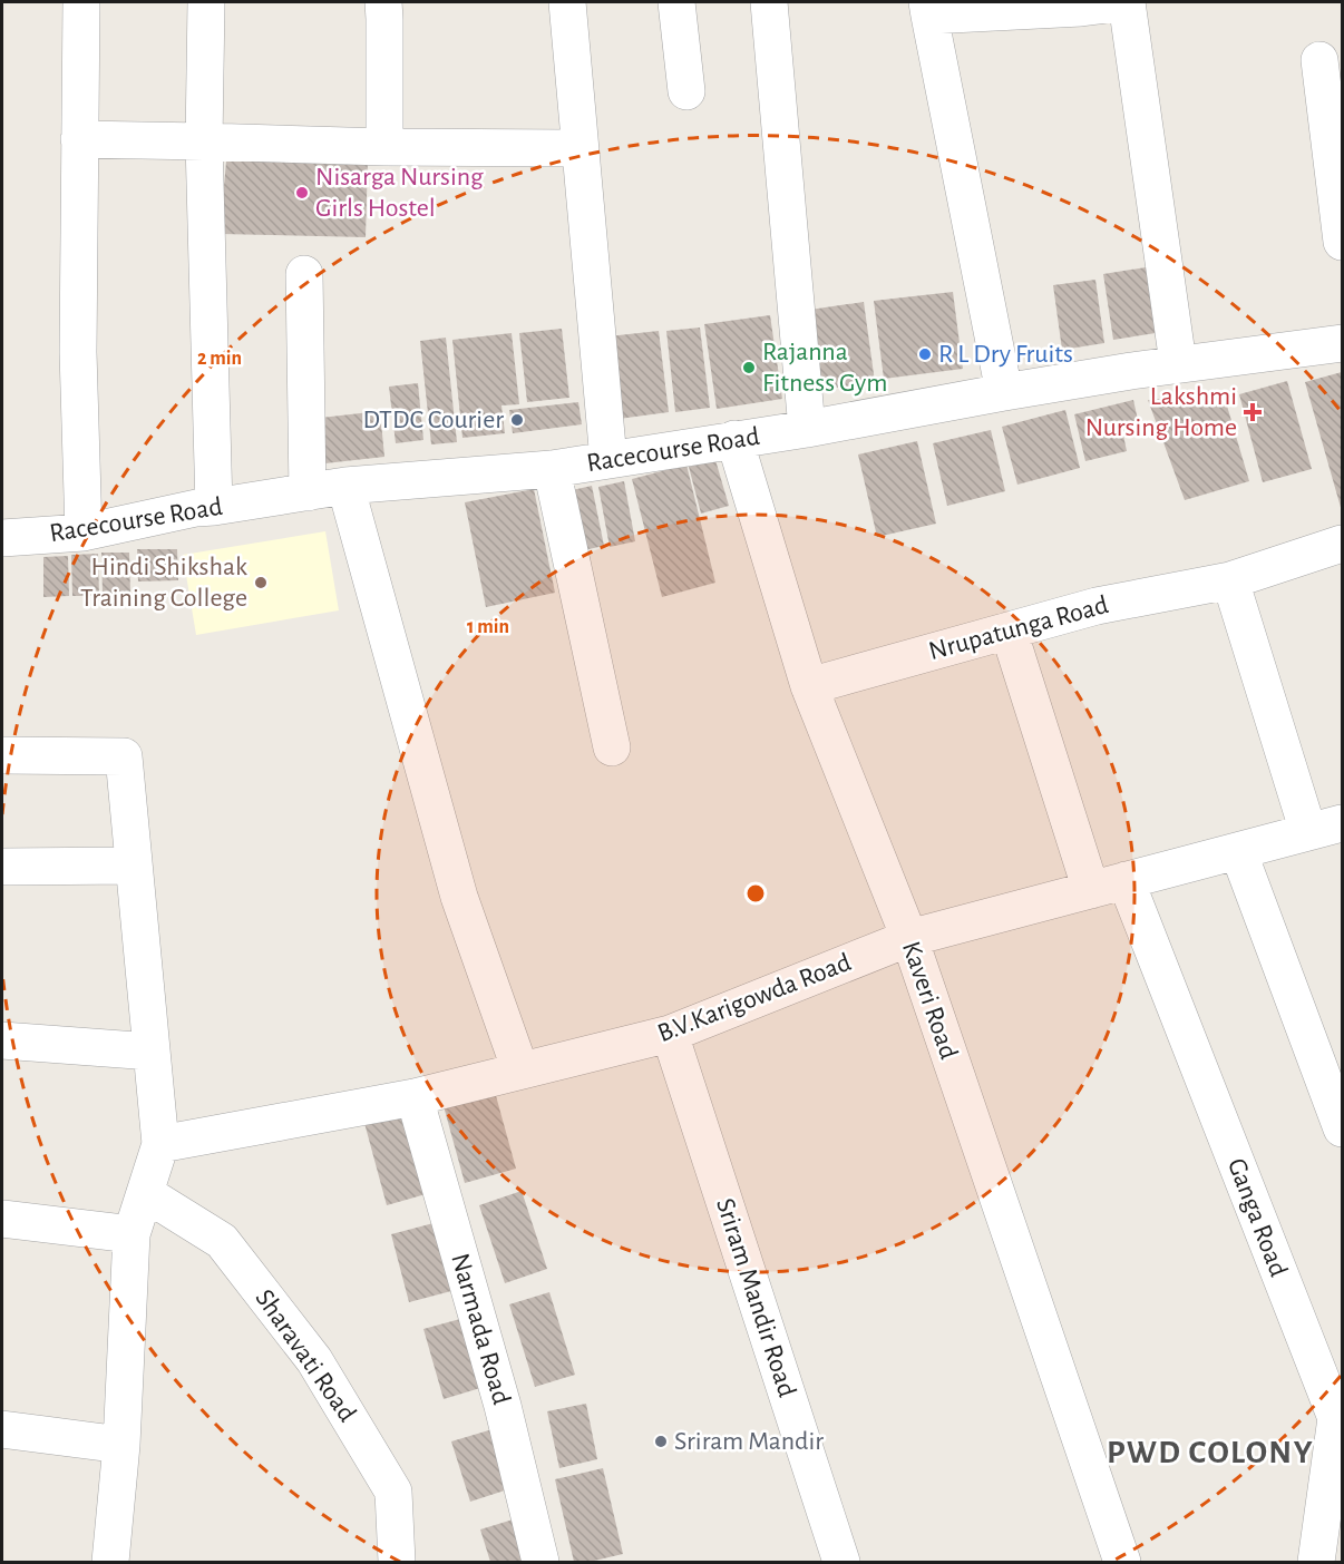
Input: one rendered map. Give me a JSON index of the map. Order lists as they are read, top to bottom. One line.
{"streets":{"street":["Racecourse Road","Nrupatunga Road","B.V.Karigowda Road","Kaveri Road","Ganga Road","Sriram Mandir Road","Narmada Road","Sharavati Road"]},"crossings":[["Racecourse Road","Kaveri Road"],["Nrupatunga Road","Kaveri Road"],["B.V.Karigowda Road","Kaveri Road"],["B.V.Karigowda Road","Ganga Road"],["B.V.Karigowda Road","Sriram Mandir Road"],["B.V.Karigowda Road","Narmada Road"]],"districts":["PWD COLONY"],"places":{"other":["Nisarga Nursing Girls Hostel","R L Dry Fruits","Rajanna Fitness Gym","DTDC Courier","Hindi Shikshak Training College","Sriram Mandir"],"health":["Lakshmi Nursing Home"]},"rings":["2 min","1 min"]}
